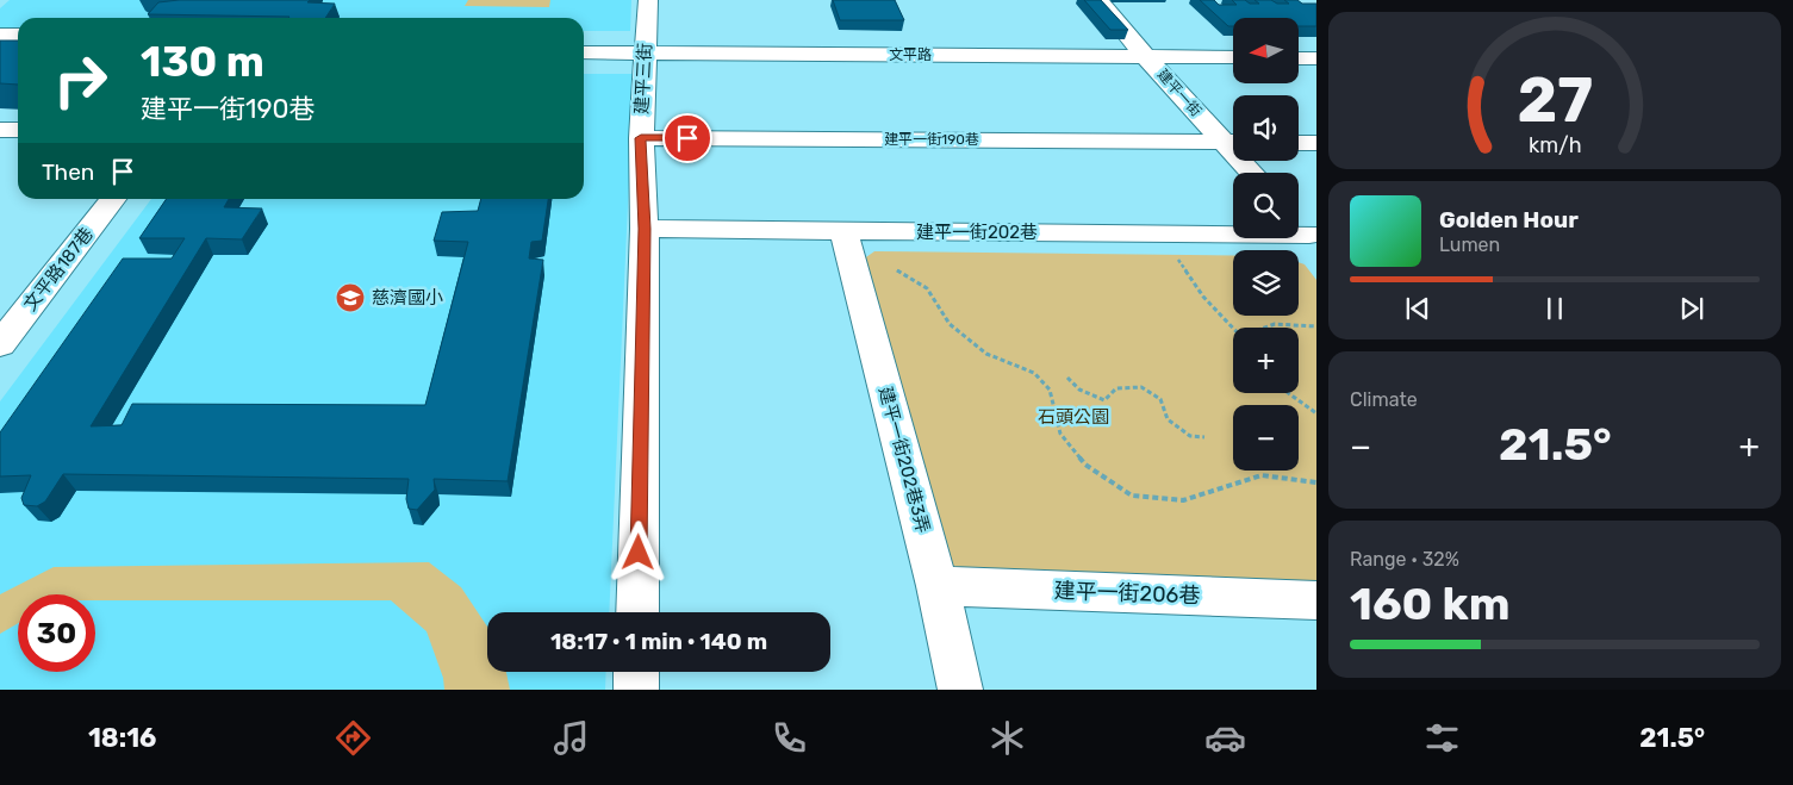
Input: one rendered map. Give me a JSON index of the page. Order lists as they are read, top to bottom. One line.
{"streets":{"street":["文平路","建平三街","建平一街","建平一街190巷","建平一街202巷","文平路187巷","建平一街202巷3弄","建平一街206巷"]},"crossings":[["文平路","建平三街"],["文平路","建平一街"],["建平三街","建平一街190巷"],["建平三街","建平一街202巷"],["建平一街","建平一街190巷"],["建平一街202巷","建平一街202巷3弄"],["建平一街202巷3弄","建平一街206巷"]],"parks":["石頭公園"],"places":{"school or university":["慈濟國小"]},"north":"left","page":{"map_buttons":["+","−"],"turn":["130 m","建平一街190巷"],"then":"Then","song":["Golden Hour","Lumen"],"tile":["Climate",["Range · 32%","160 km"]],"heat":["−","21.5°","+"],"limit":"30","trip":"18:17 · 1 min · 140 m","tabs":["18:16","21.5°"],"gauge":["27","km/h"]}}
